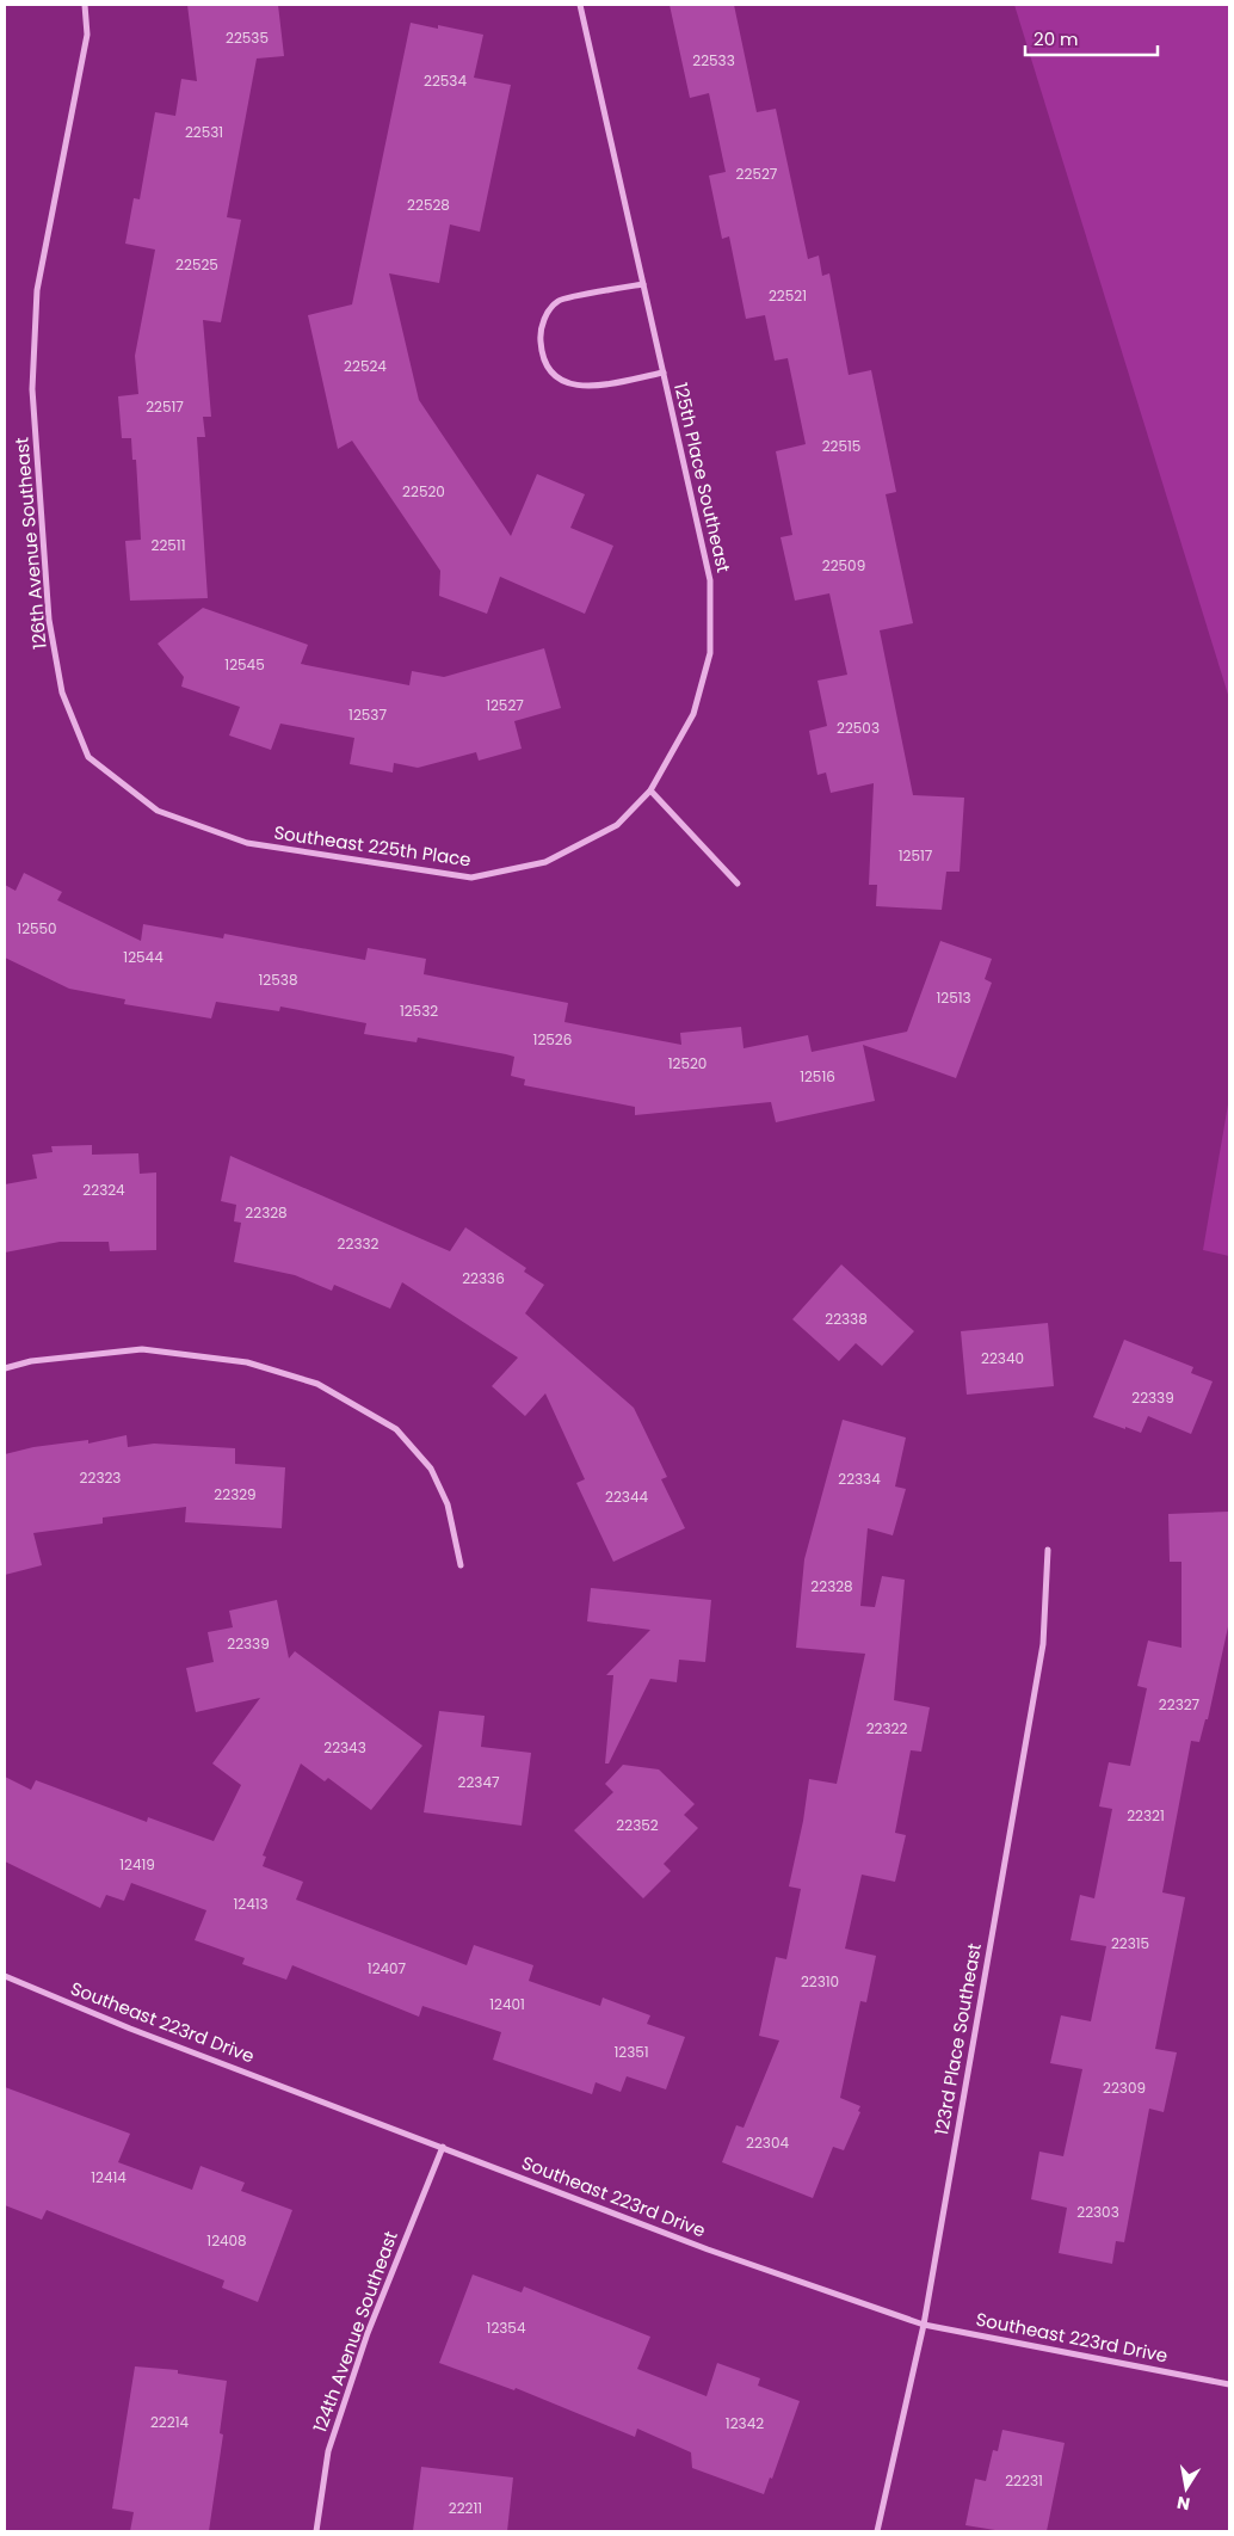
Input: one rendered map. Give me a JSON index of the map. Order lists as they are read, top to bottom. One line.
{"streets":{"street":["125th Place Southeast","126th Avenue Southeast","Southeast 225th Place","Southeast 223rd Drive","123rd Place Southeast","124th Avenue Southeast"]},"crossings":[["125th Place Southeast","Southeast 225th Place"],["126th Avenue Southeast","Southeast 225th Place"],["Southeast 223rd Drive","123rd Place Southeast"],["Southeast 223rd Drive","124th Avenue Southeast"]],"house_numbers":["22535","22533","22534","22531","22527","22528","22525","22521","22524","22517","22515","22520","22511","22509","12545","12527","12537","22503","12517","12550","12544","12538","12513","12532","12526","12520","12516","22324","22328","22332","22336","22338","22340","22339","22323","22334","22329","22344","22328","22339","22327","22322","22343","22347","22321","22352","12419","12413","22315","12407","22310","12401","12351","22309","22304","12414","22303","12408","12354","22214","12342","22231","22211"],"scale_bar":"20 m","north":"bottom"}
